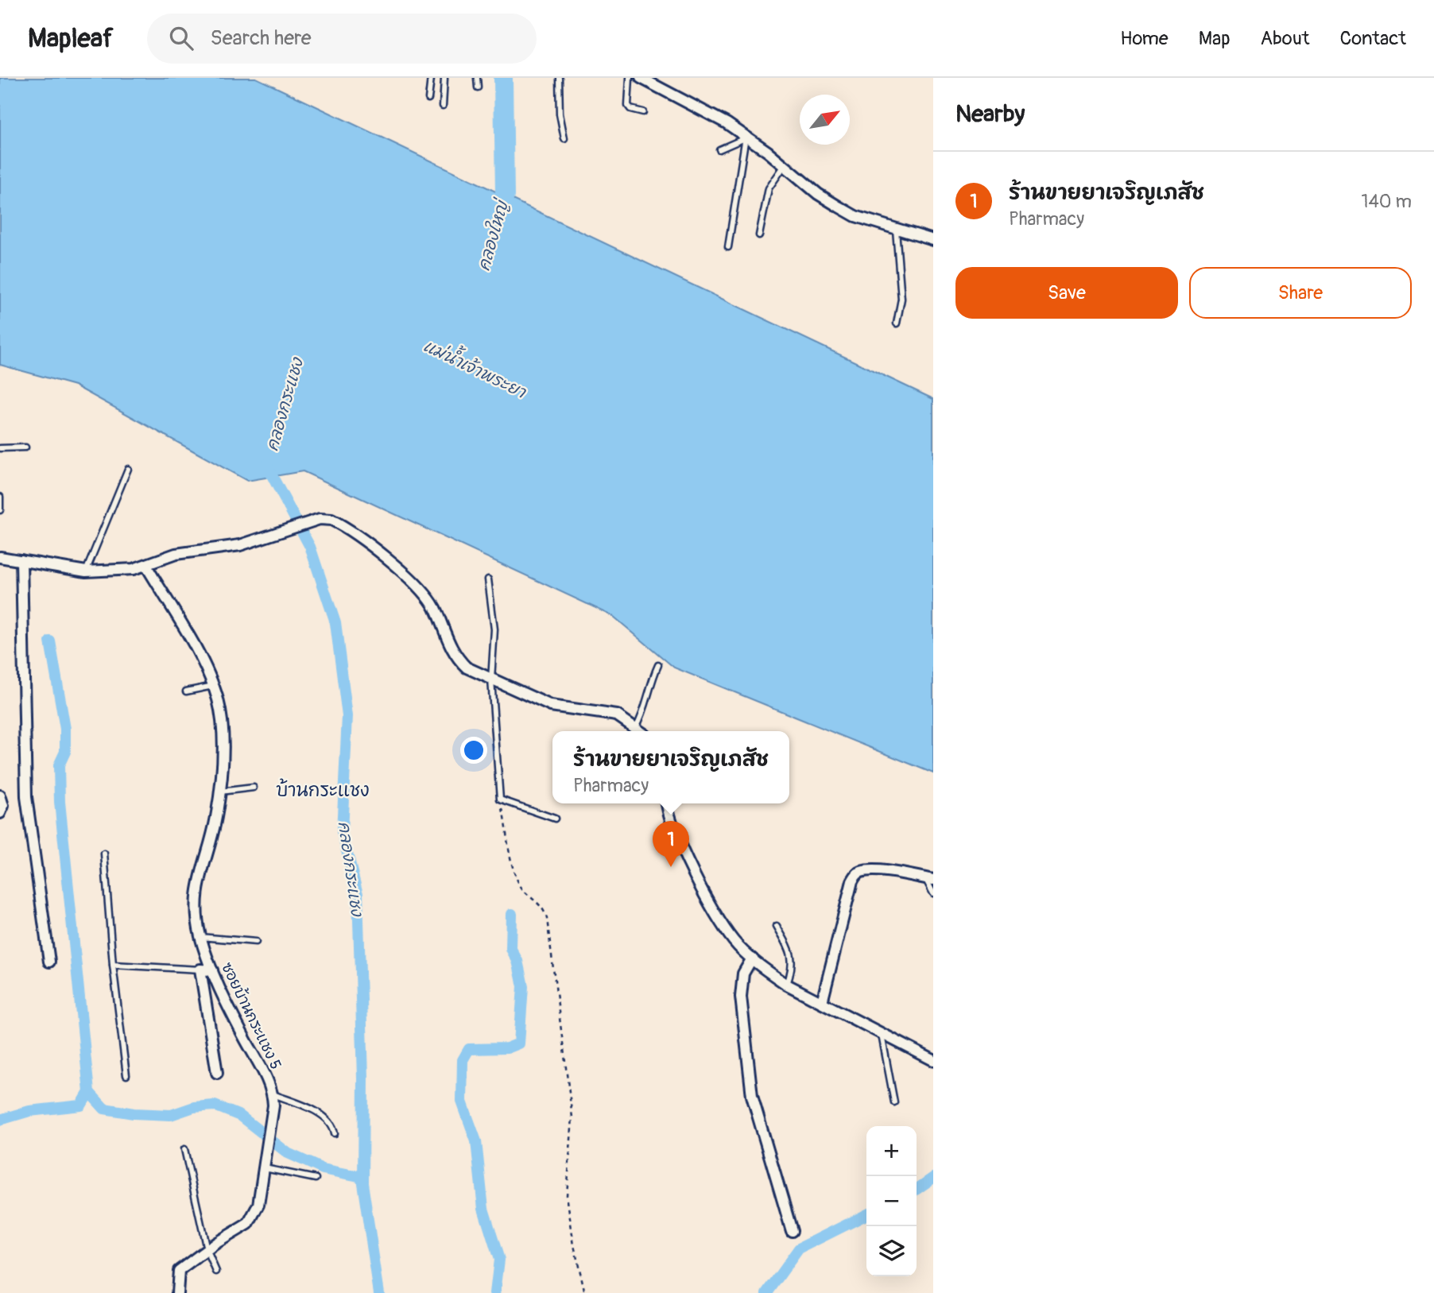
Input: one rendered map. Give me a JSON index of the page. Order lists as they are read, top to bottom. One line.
{"streets":{"street":["ซอยบ้านกระแชง 5"]},"districts":["บ้านกระแชง"],"water":["คลองใหญ่","แม่น้ำเจ้าพระยา","คลองกระแชง"],"north":"top right","page":{"header":"Mapleaf","search":"Search here","nav":["Home","Map","About","Contact"],"heading":"Nearby","list":[{"mark":"1","name":"ร้านขายยาเจริญเภสัช","note":"Pharmacy","value":"140 m"}],"buttons":["Save","Share"],"popup":["ร้านขายยาเจริญเภสัช","Pharmacy"],"pins":"1","map_buttons":["+","−"]}}
